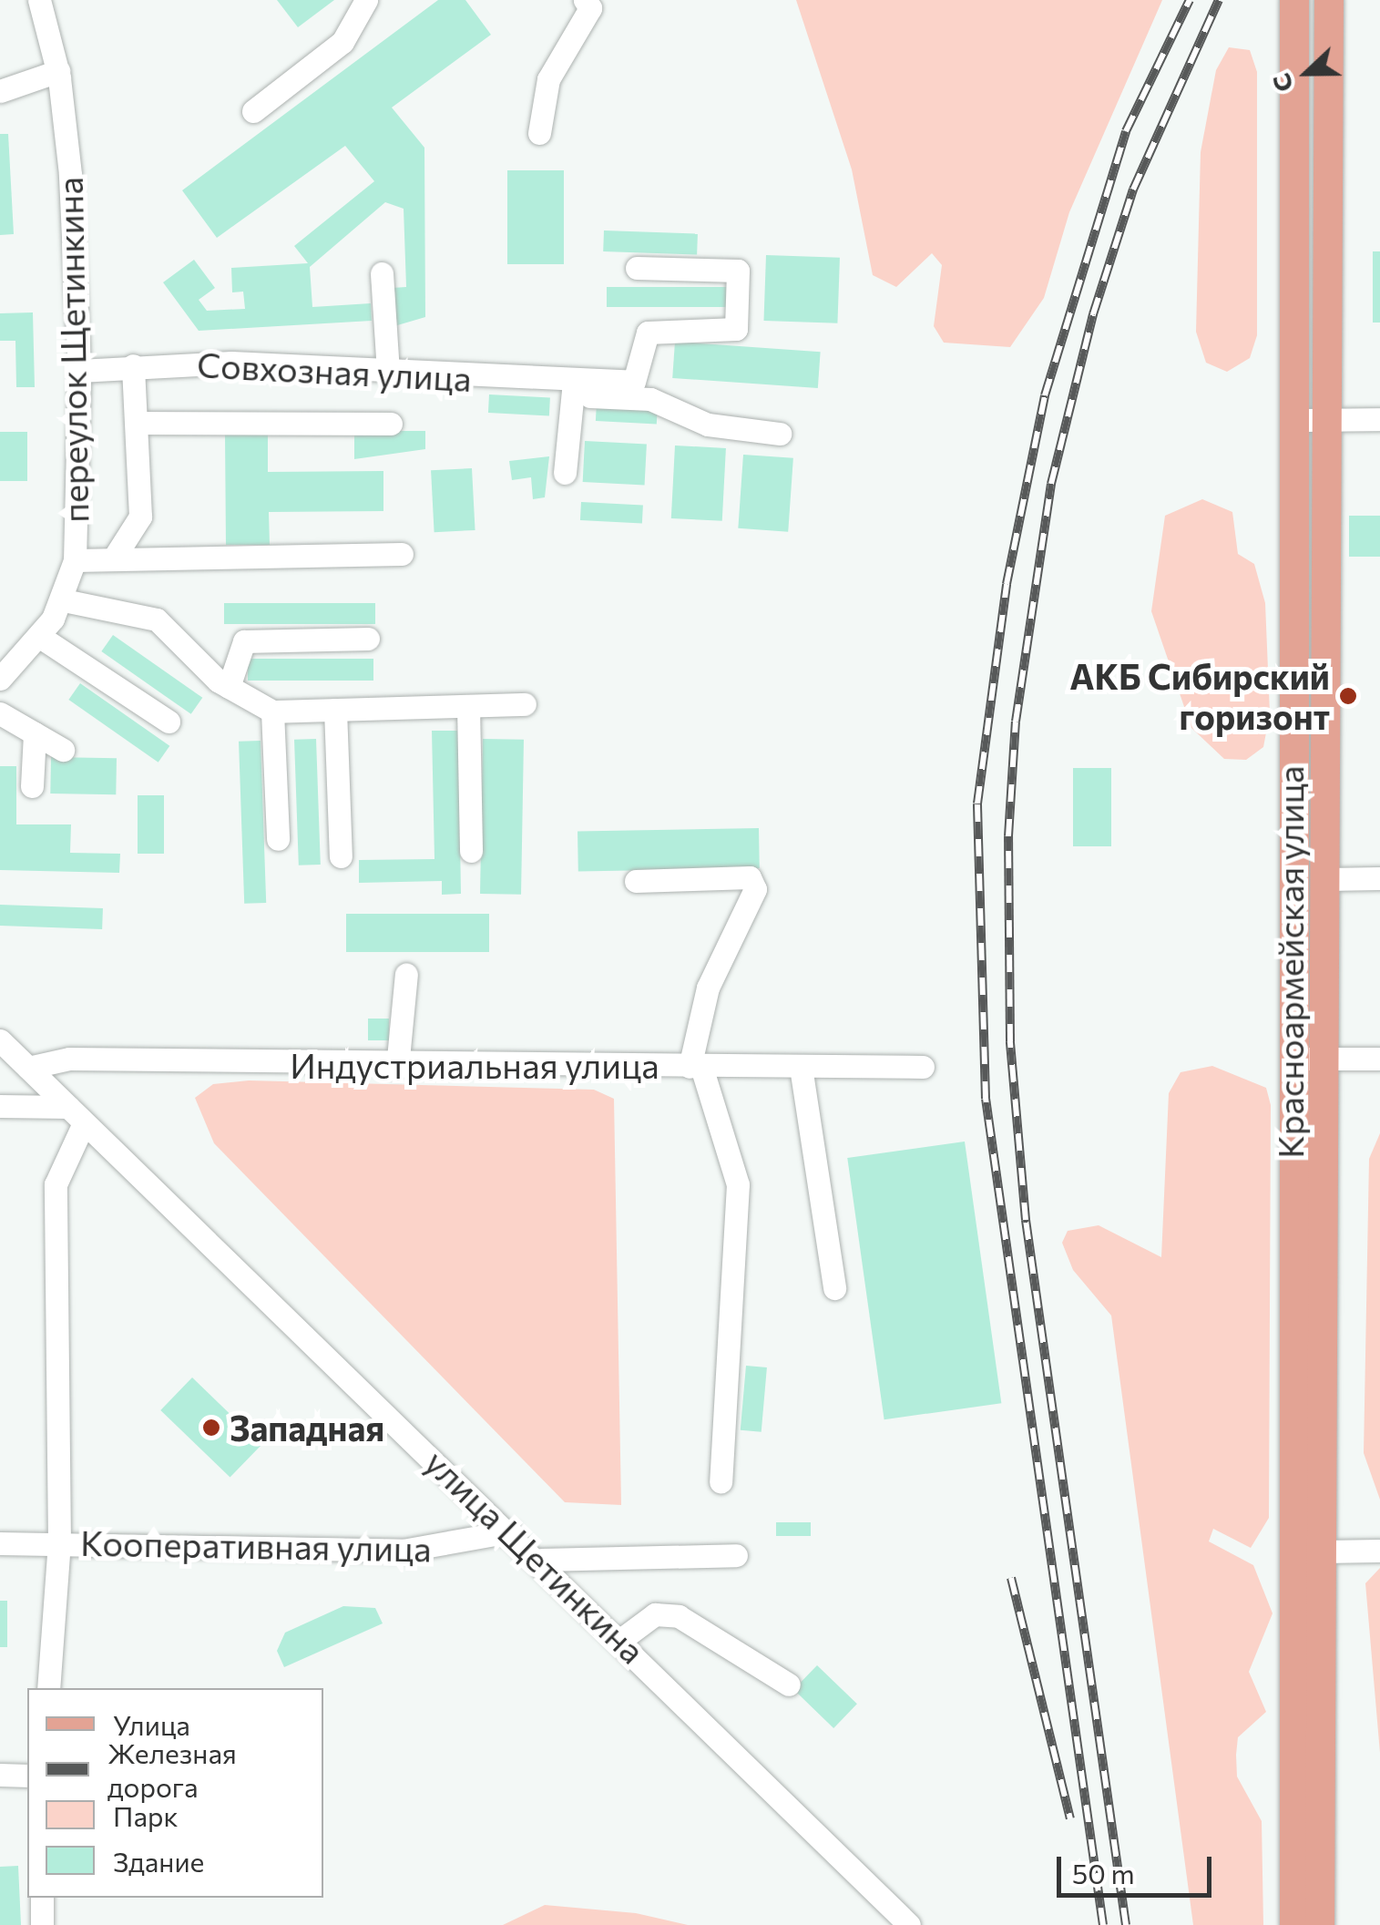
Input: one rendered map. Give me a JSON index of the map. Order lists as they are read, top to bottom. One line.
{"streets":{"main road":["Красноармейская улица"],"street":["переулок Щетинкина","Совхозная улица","Индустриальная улица","Кооперативная улица","улица Щетинкина"]},"crossings":[["переулок Щетинкина","Совхозная улица"],["Индустриальная улица","улица Щетинкина"],["Кооперативная улица","улица Щетинкина"]],"places":["АКБ Сибирский горизонт","Западная"],"legend":["Улица","Железная дорога","Парк","Здание"],"scale_bar":"50 m","north":"left"}
